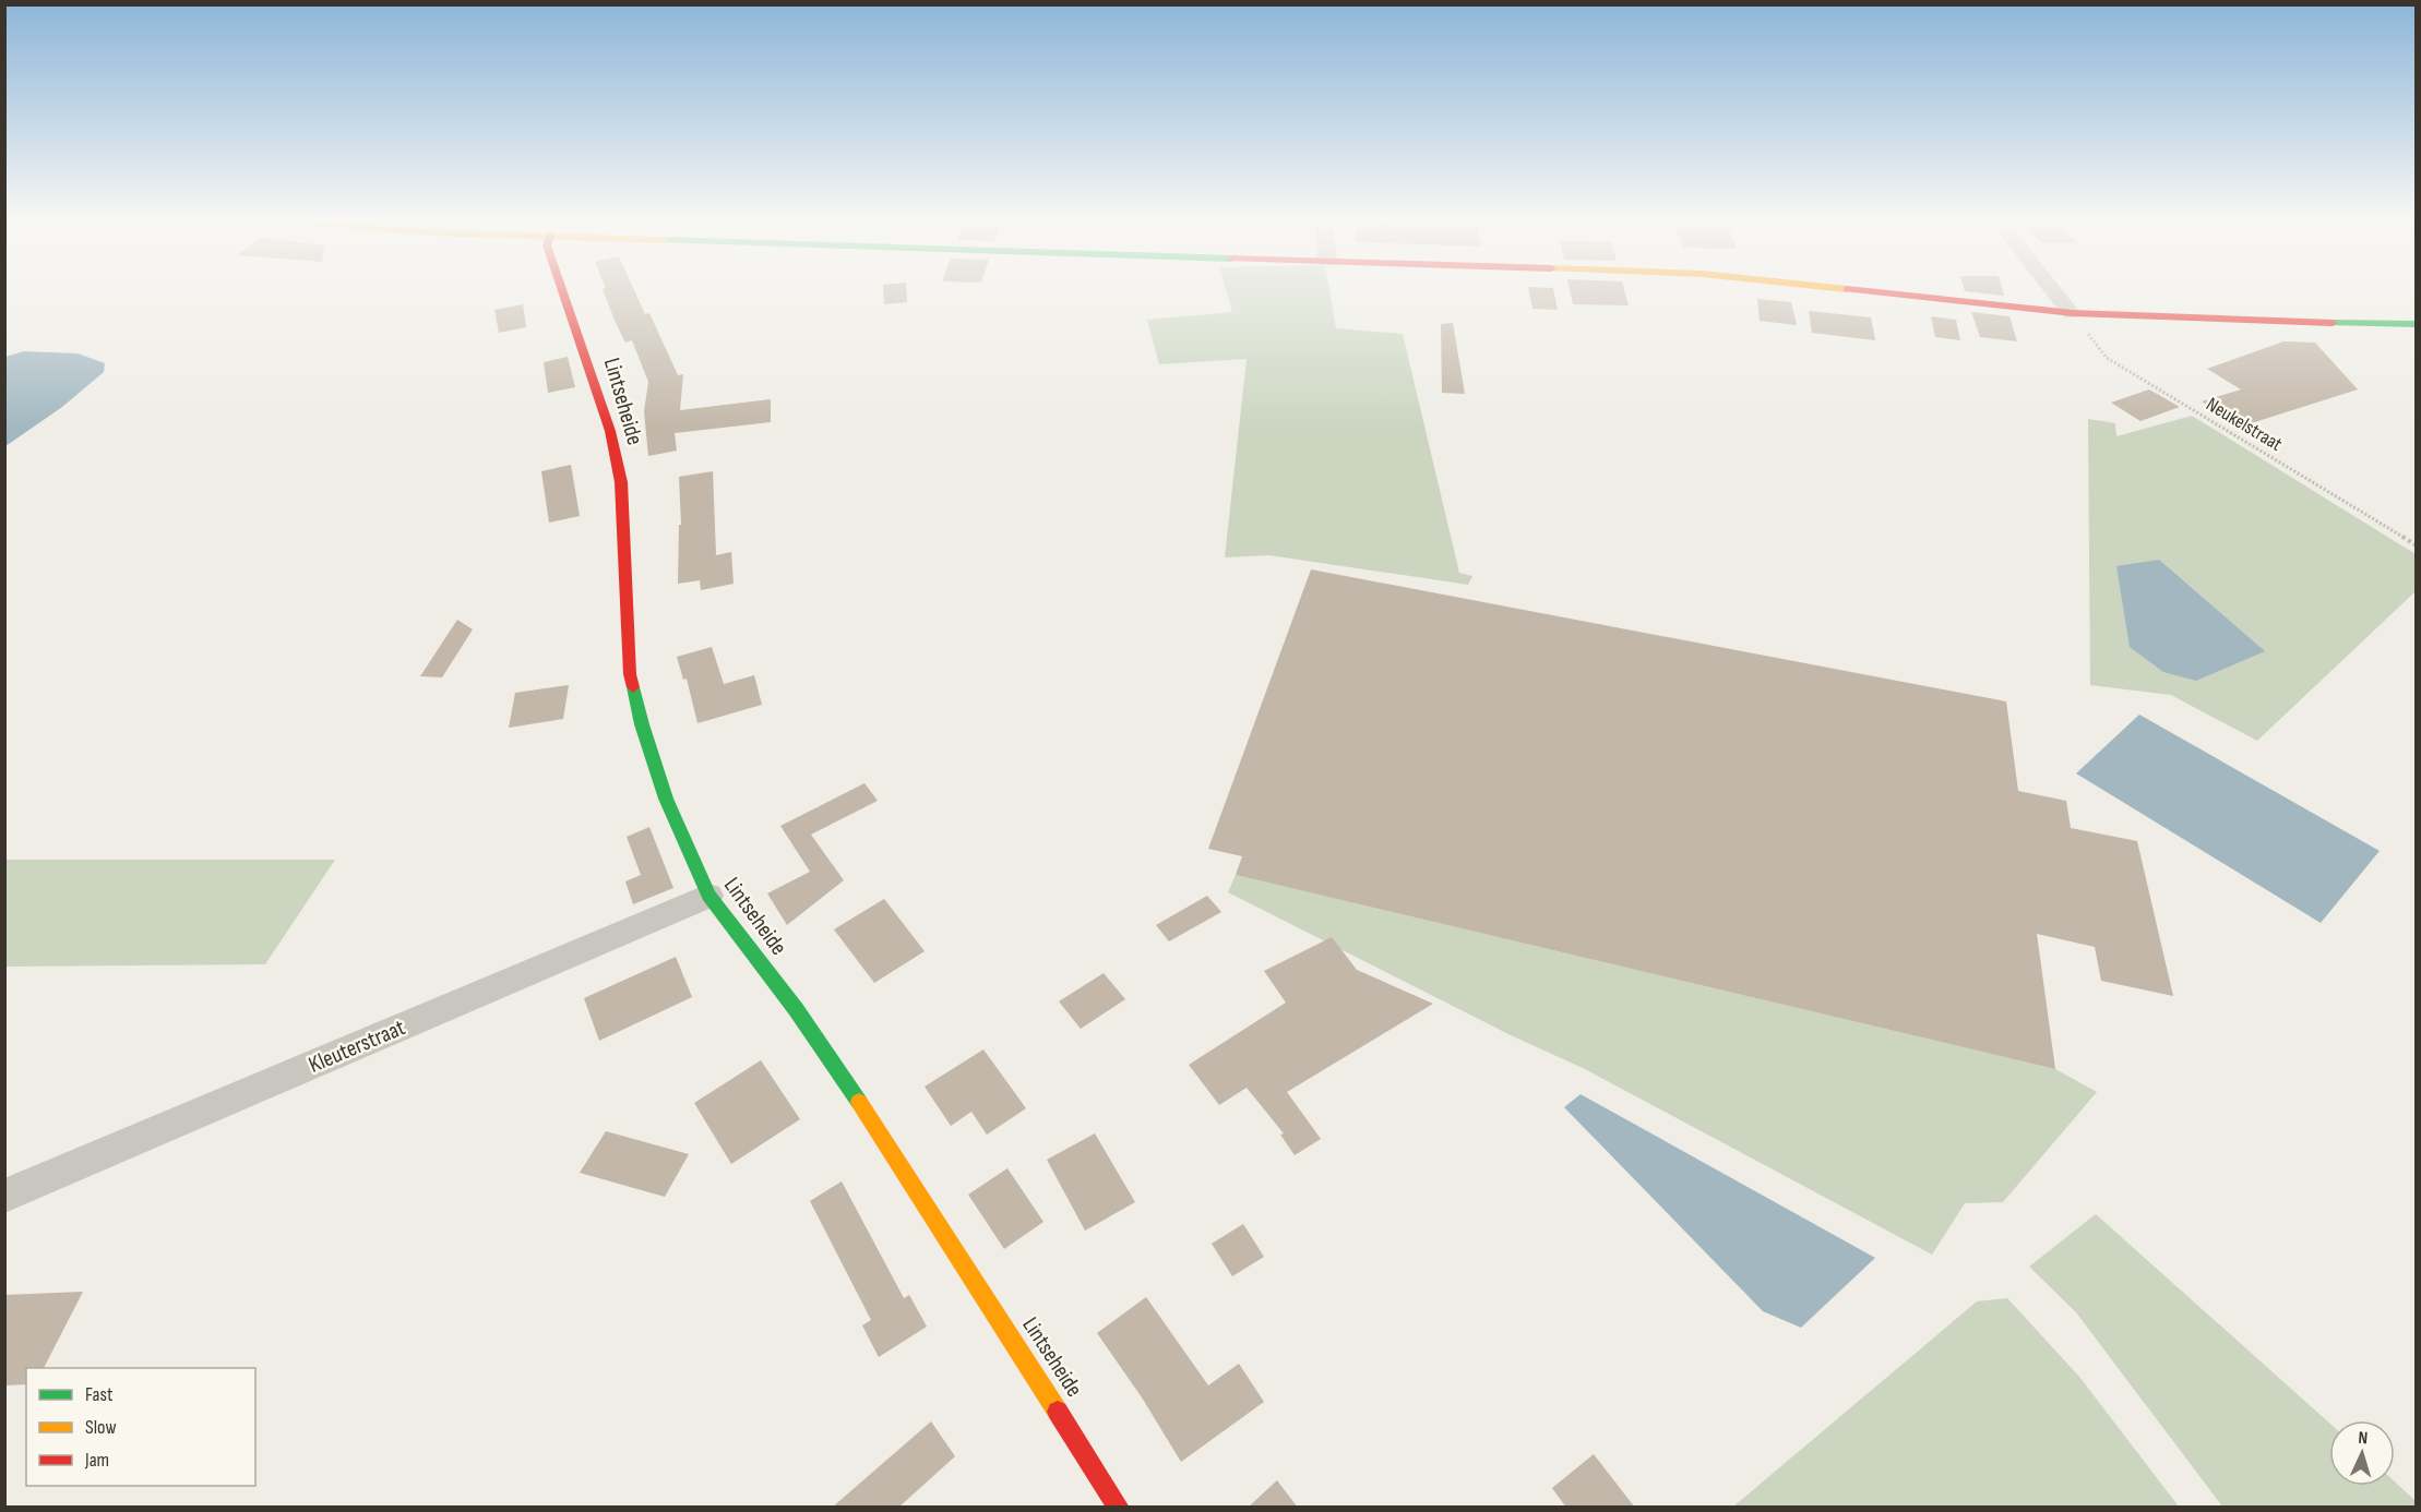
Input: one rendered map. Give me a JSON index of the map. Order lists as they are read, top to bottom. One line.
{"streets":{"street":["Lintseheide","Kleuterstraat"],"path":["Neukelstraat"]},"crossings":[["Lintseheide","Kleuterstraat"]],"legend":["Fast","Slow","Jam"],"north":"top"}
